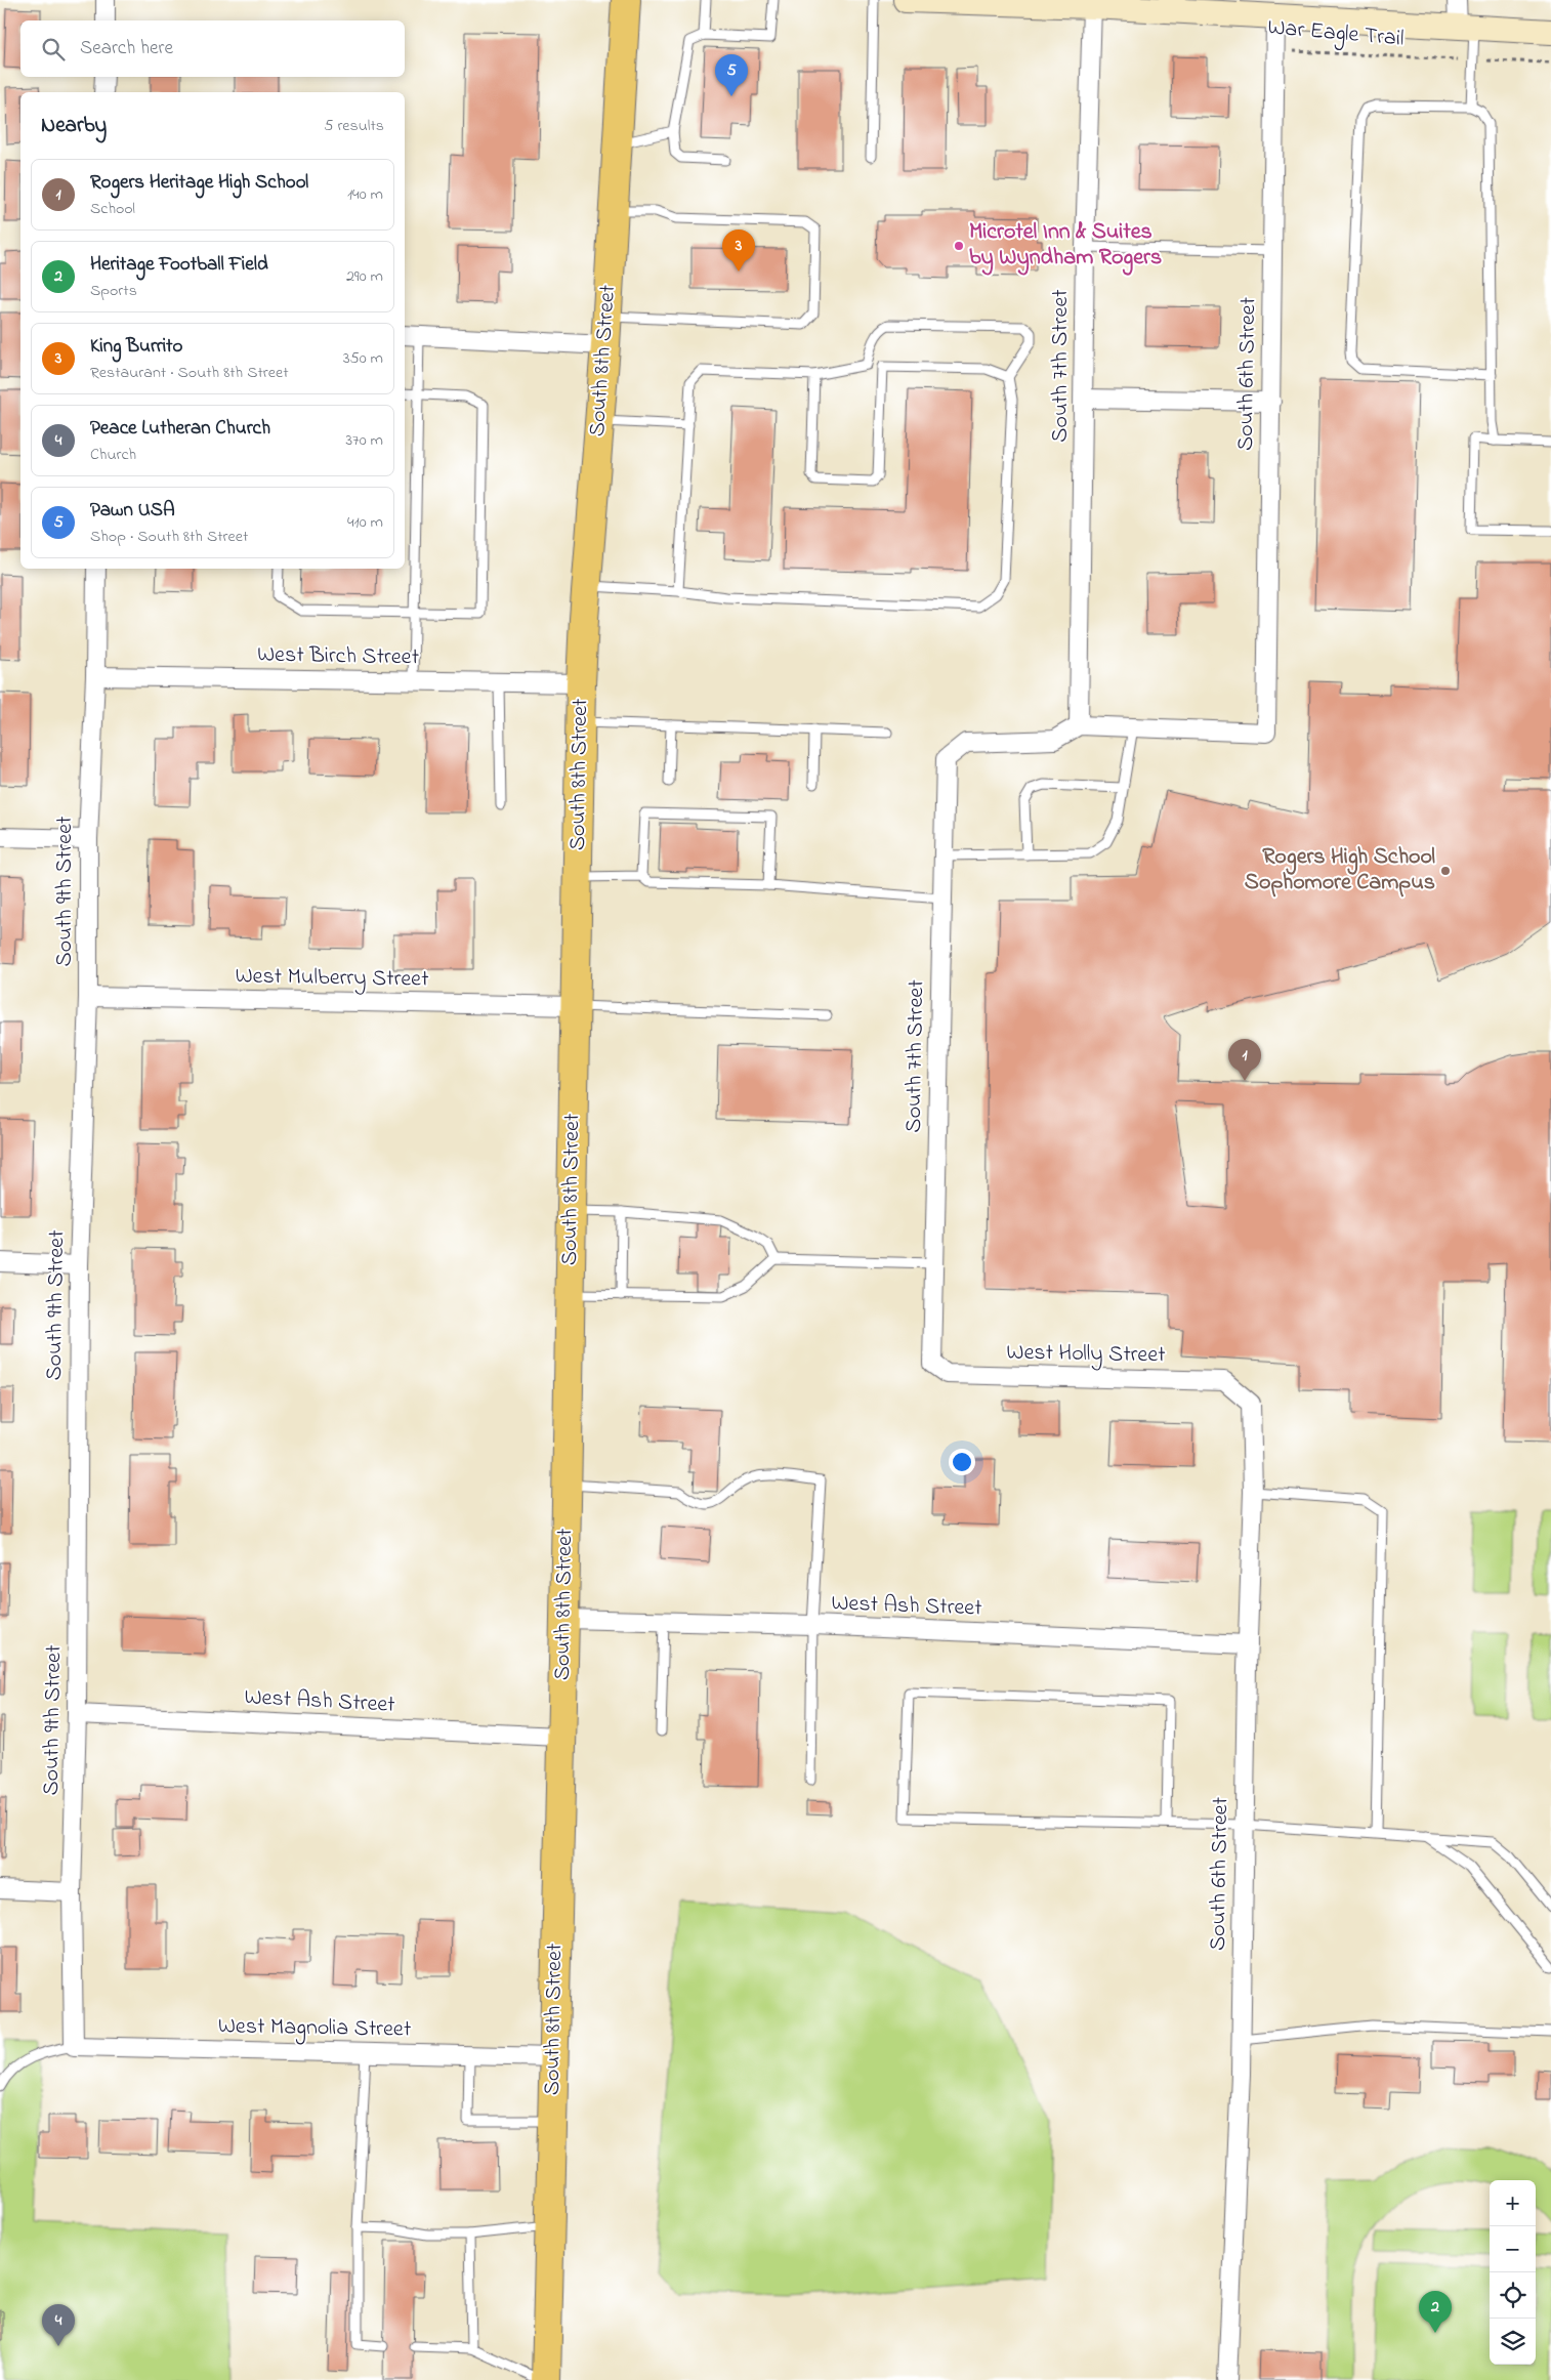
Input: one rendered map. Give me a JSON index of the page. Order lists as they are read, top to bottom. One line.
{"streets":{"main road":["South 8th Street"],"street":["South 7th Street","South 6th Street","West Birch Street","South 9th Street","West Mulberry Street","West Holly Street","West Ash Street","West Magnolia Street"],"path":["War Eagle Trail"]},"crossings":[["War Eagle Trail","South 6th Street"],["South 8th Street","West Birch Street"],["South 8th Street","West Mulberry Street"],["South 8th Street","West Ash Street"],["South 8th Street","West Magnolia Street"],["South 7th Street","West Holly Street"],["South 6th Street","West Holly Street"],["South 6th Street","West Ash Street"],["West Birch Street","South 9th Street"],["South 9th Street","West Mulberry Street"],["South 9th Street","West Ash Street"],["South 9th Street","West Magnolia Street"]],"places":["Microtel Inn & Suites by Wyndham Rogers","Rogers High School Sophomore Campus"],"page":{"search":"Search here","pins":["5","3","1","2","4"],"heading":["Nearby","5 results"],"list":[{"mark":"1","name":"Rogers Heritage High School","note":"School","value":"140 m"},{"mark":"2","name":"Heritage Football Field","note":"Sports","value":"290 m"},{"mark":"3","name":"King Burrito","note":"Restaurant · South 8th Street","value":"350 m"},{"mark":"4","name":"Peace Lutheran Church","note":"Church","value":"370 m"},{"mark":"5","name":"Pawn USA","note":"Shop · South 8th Street","value":"410 m"}],"map_buttons":["+","−"]}}
